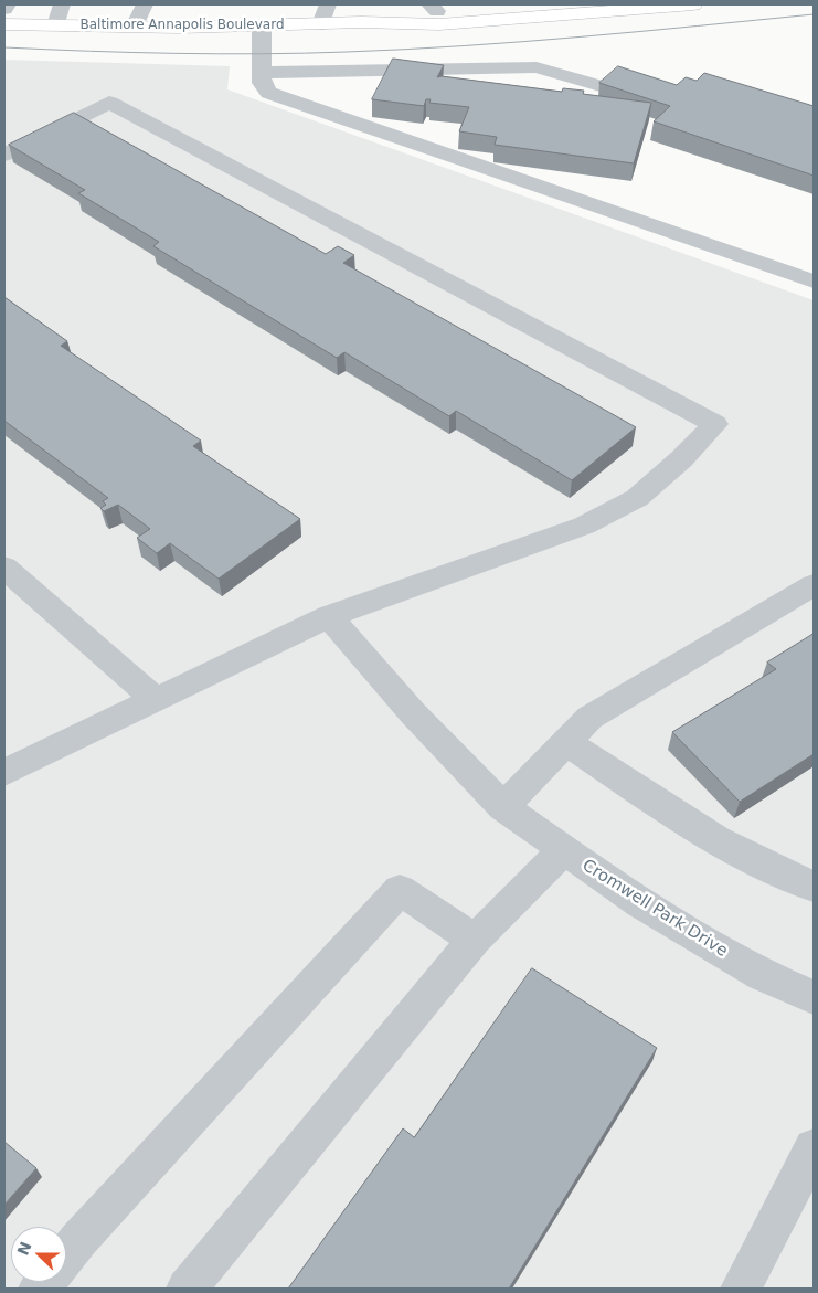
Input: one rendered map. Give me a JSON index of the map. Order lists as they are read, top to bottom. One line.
{"streets":{"main road":["Baltimore Annapolis Boulevard"],"street":["Cromwell Park Drive"]},"north":"left"}
